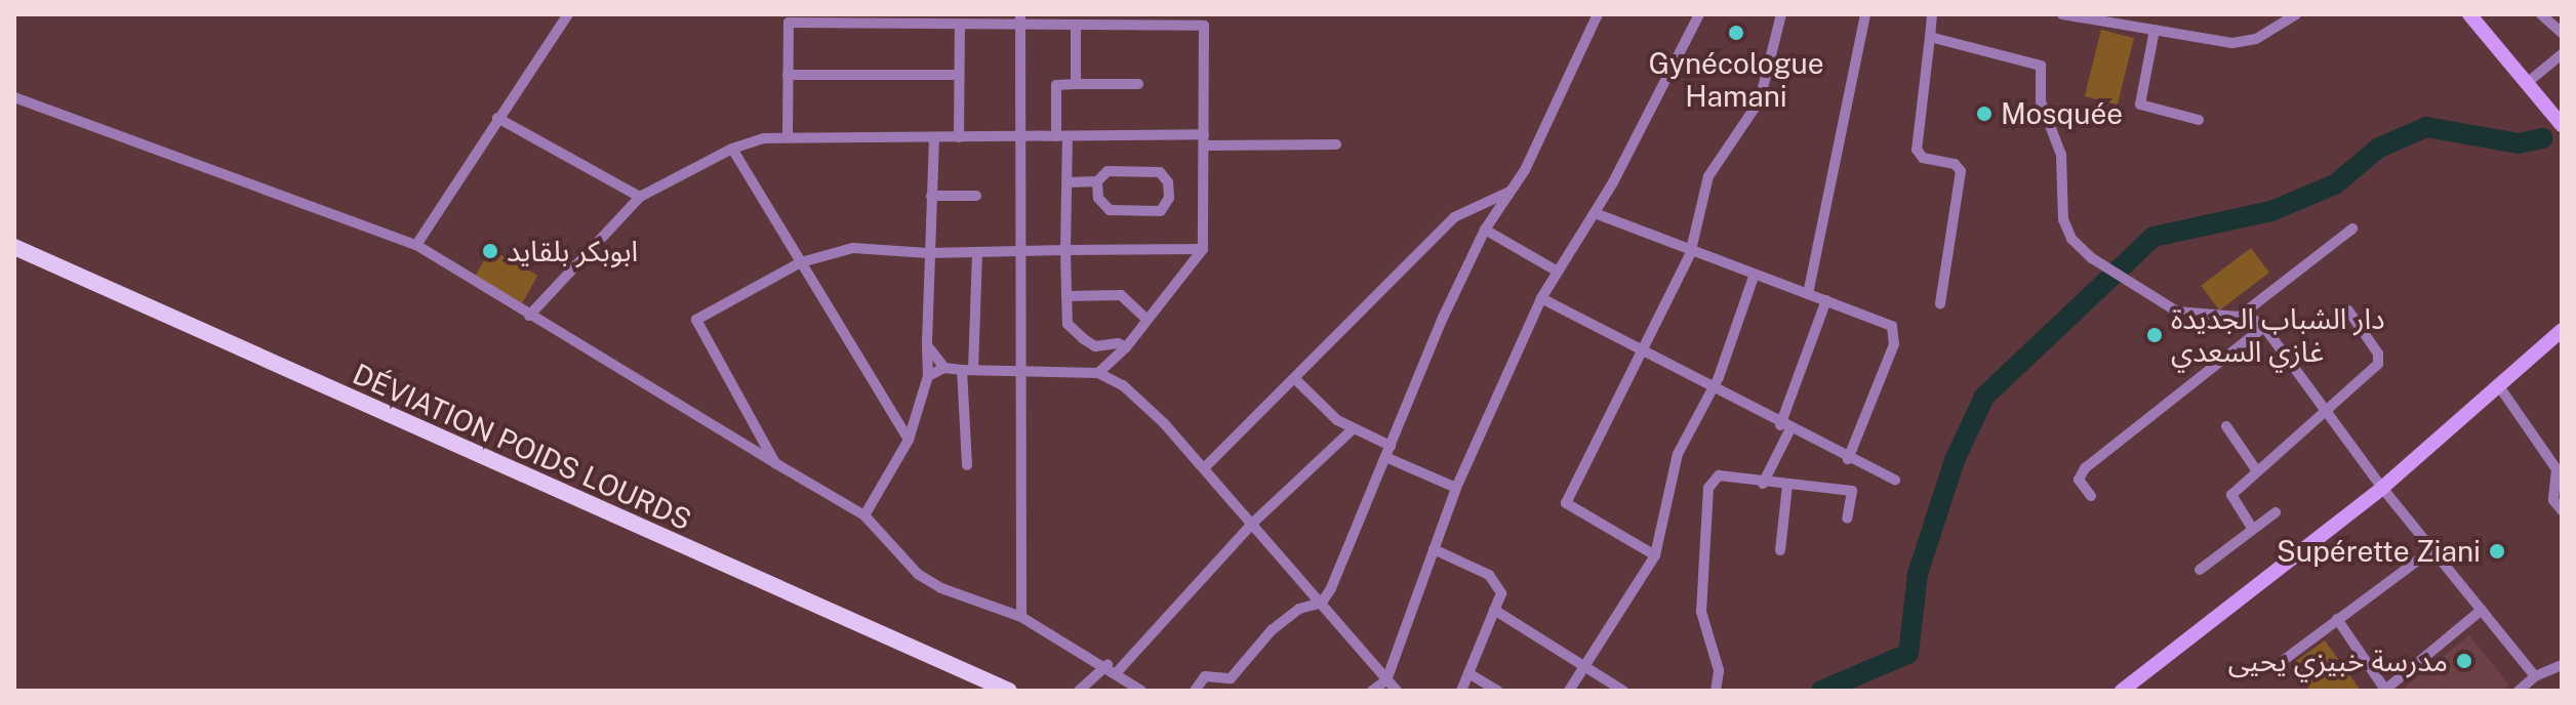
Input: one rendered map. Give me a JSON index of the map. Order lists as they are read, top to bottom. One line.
{"streets":{"main road":["DÉVIATION POIDS LOURDS"]},"places":["Gynécologue Hamani","Mosquée","ابوبكر بلقايد","دار الشباب الجديدة غازي السعدي","Supérette Ziani","مدرسة خبيزي يحيى"]}
